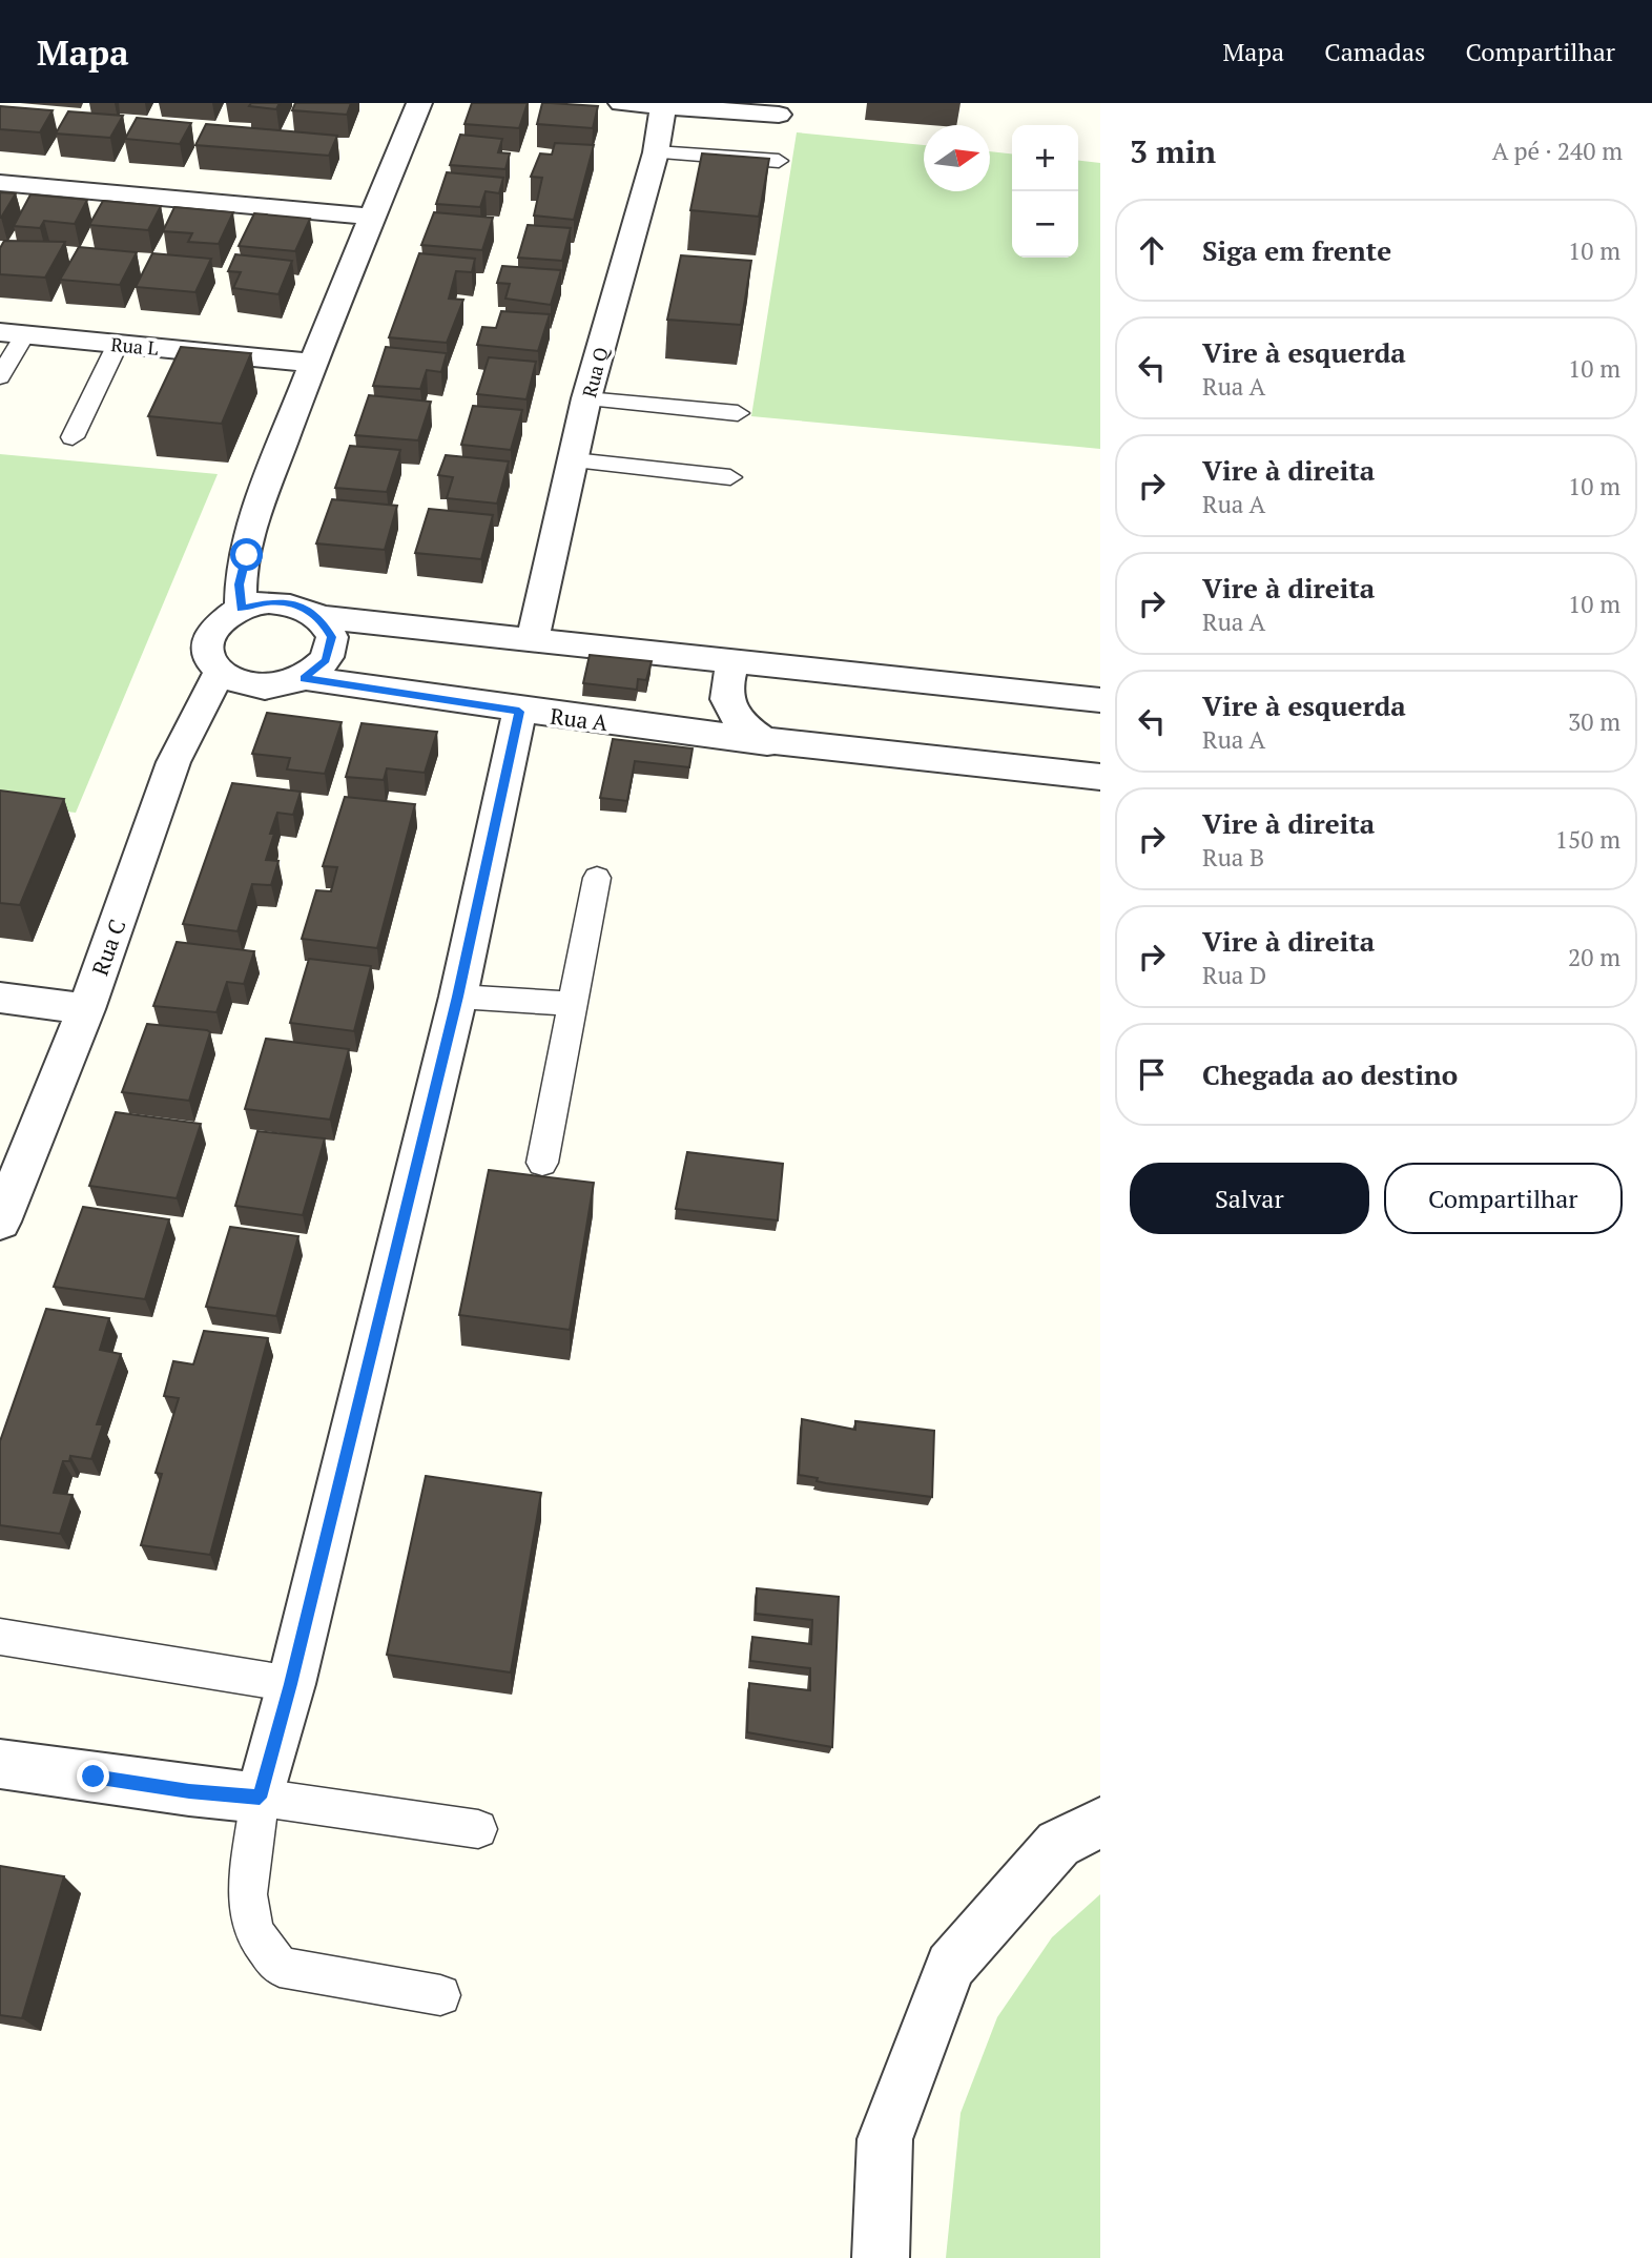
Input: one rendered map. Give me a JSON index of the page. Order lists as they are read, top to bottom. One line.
{"streets":{"street":["Rua L","Rua Q","Rua A","Rua C"]},"crossings":[["Rua A","Rua C"]],"north":"right","page":{"header":"Mapa","nav":["Mapa","Camadas","Compartilhar"],"heading":["3 min","A pé · 240 m"],"map_buttons":["+","−"],"list":[["Siga em frente","10 m"],["Vire à esquerda","Rua A","10 m"],["Vire à direita","Rua A","10 m"],["Vire à direita","Rua A","10 m"],["Vire à esquerda","Rua A","30 m"],["Vire à direita","Rua B","150 m"],["Vire à direita","Rua D","20 m"],"Chegada ao destino"],"buttons":["Salvar","Compartilhar"]}}
